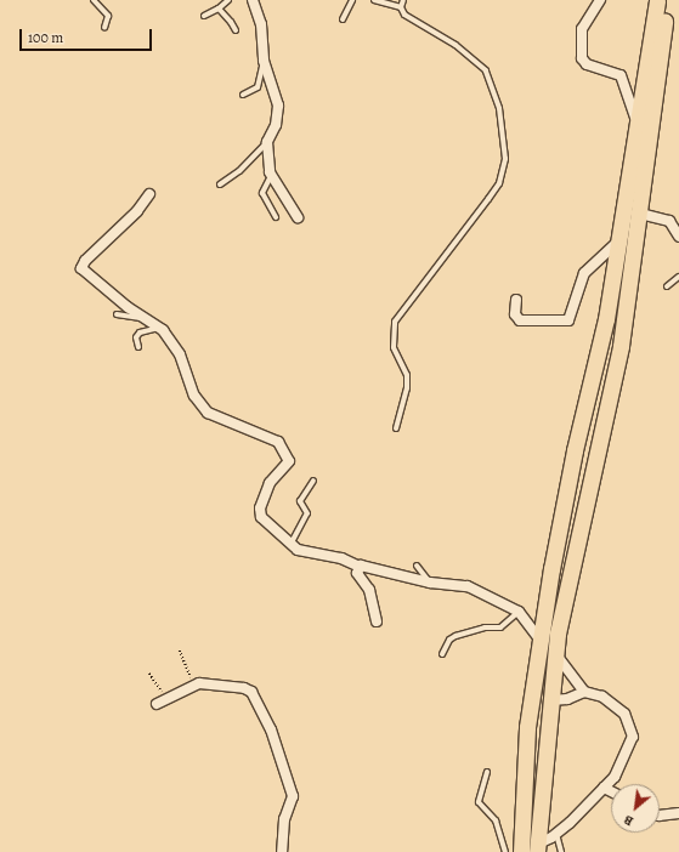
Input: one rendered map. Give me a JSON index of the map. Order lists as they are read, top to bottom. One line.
{"scale_bar":"100 m","north":"bottom left"}
